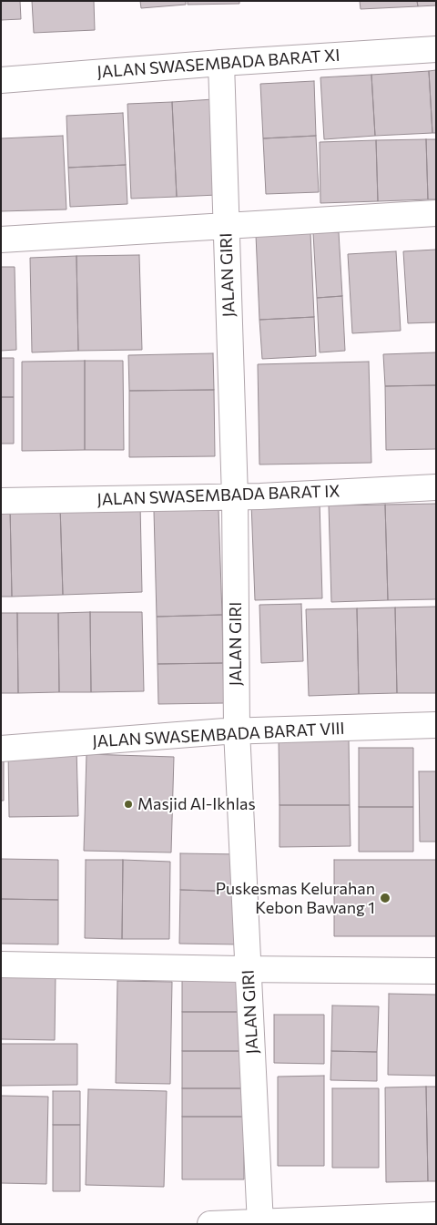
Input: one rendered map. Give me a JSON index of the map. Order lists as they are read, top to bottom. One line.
{"streets":{"street":["JALAN SWASEMBADA BARAT XI","JALAN GIRI","JALAN SWASEMBADA BARAT IX","JALAN SWASEMBADA BARAT VIII"]},"crossings":[["JALAN SWASEMBADA BARAT XI","JALAN GIRI"],["JALAN GIRI","JALAN SWASEMBADA BARAT IX"],["JALAN GIRI","JALAN SWASEMBADA BARAT VIII"]],"places":["Masjid Al-Ikhlas","Puskesmas Kelurahan Kebon Bawang 1"]}
